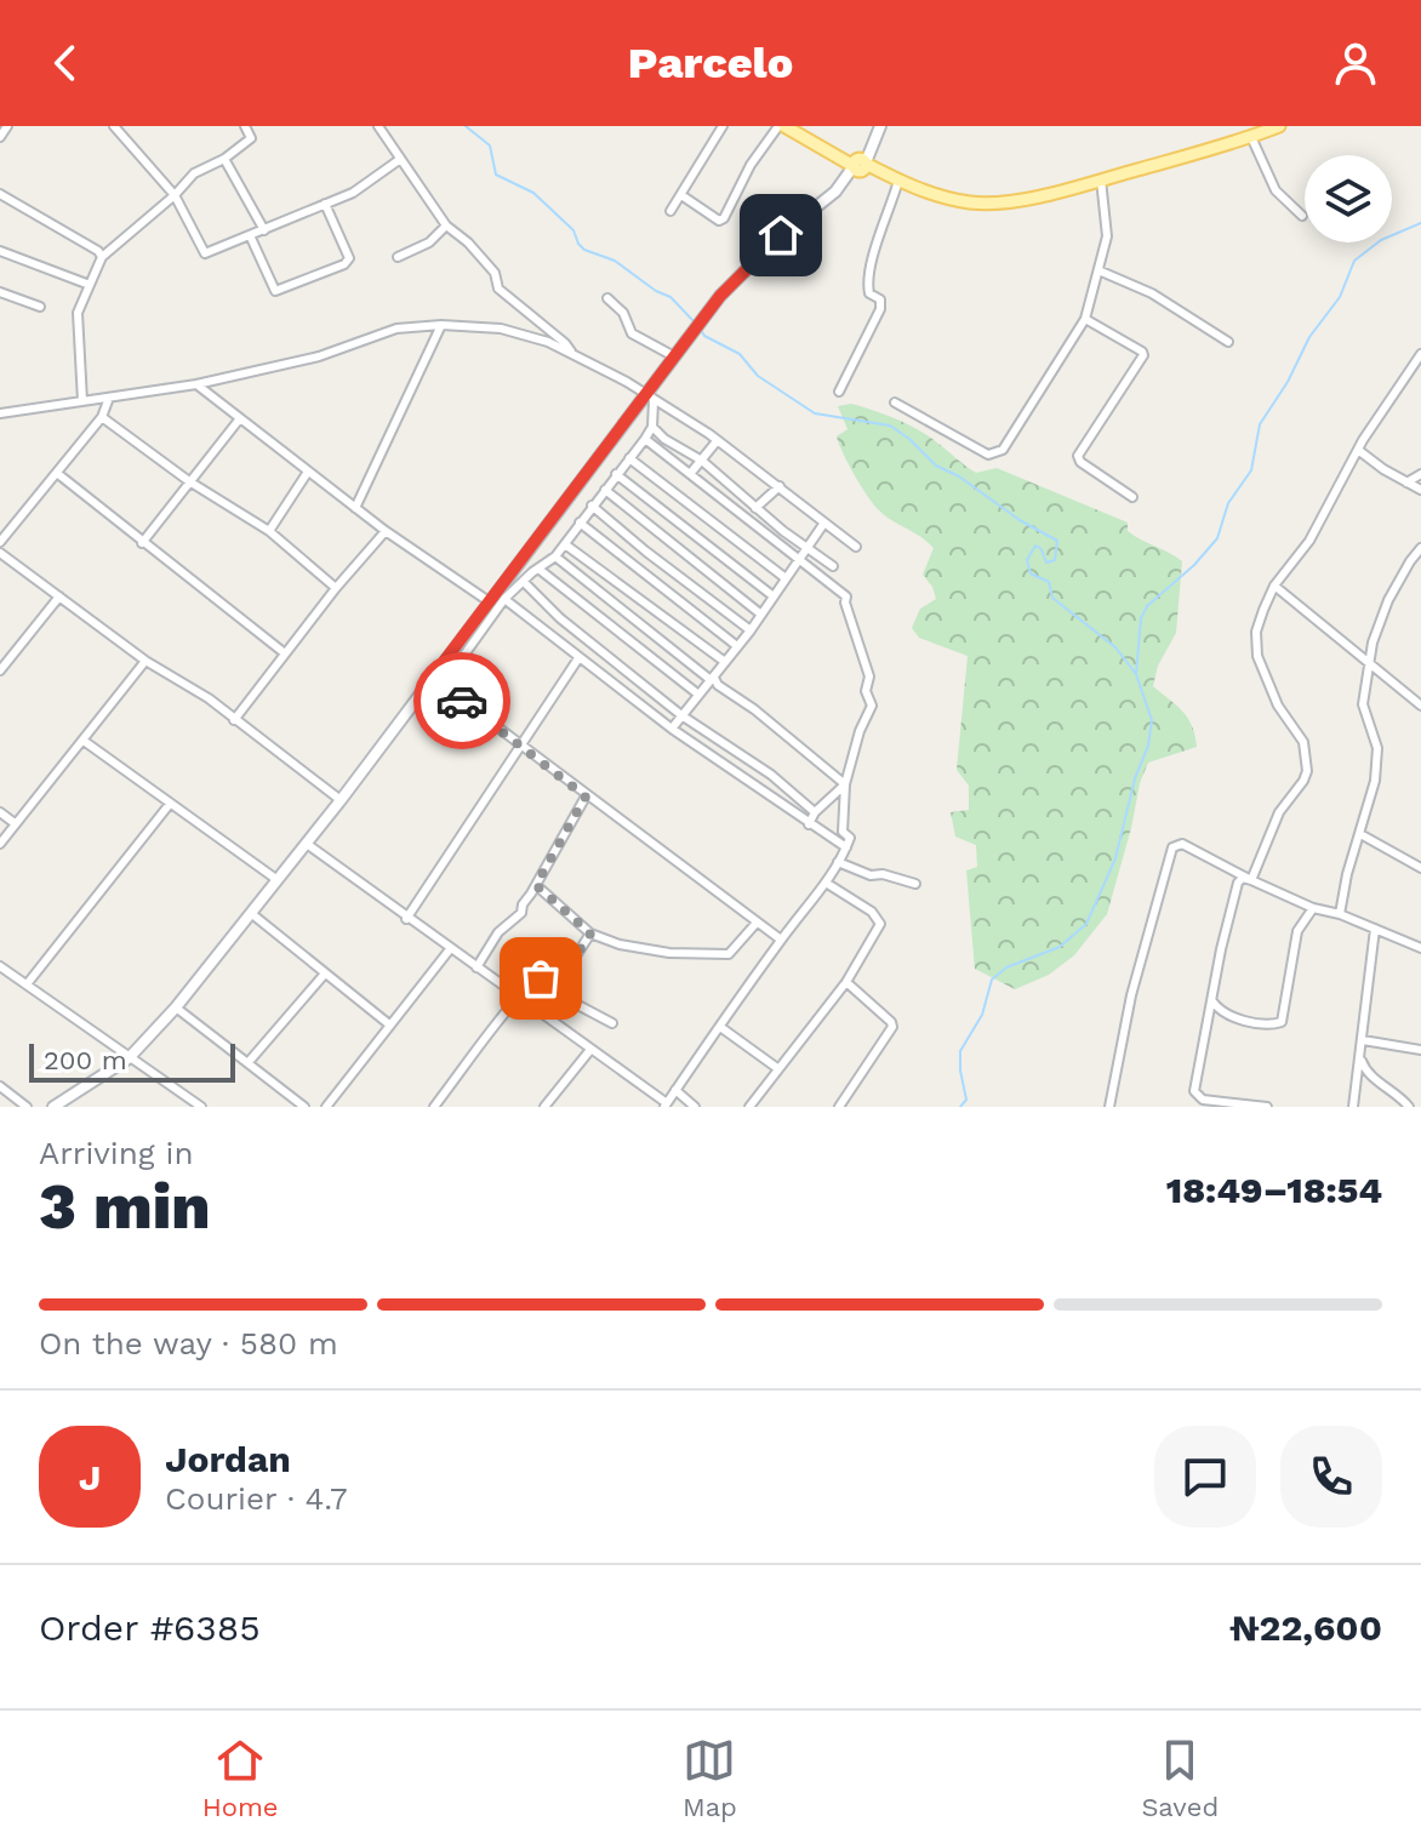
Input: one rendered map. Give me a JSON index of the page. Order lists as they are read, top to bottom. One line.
{"scale_bar":"200 m","page":{"header":"Parcelo","scale":"200 m","heading":["3 min","Arriving in","18:49–18:54"],"panel":["Jordan","Courier · 4.7","Order #6385","₦22,600"],"bar":"On the way · 580 m","round":"J","tabs":["Home","Map","Saved"]}}
